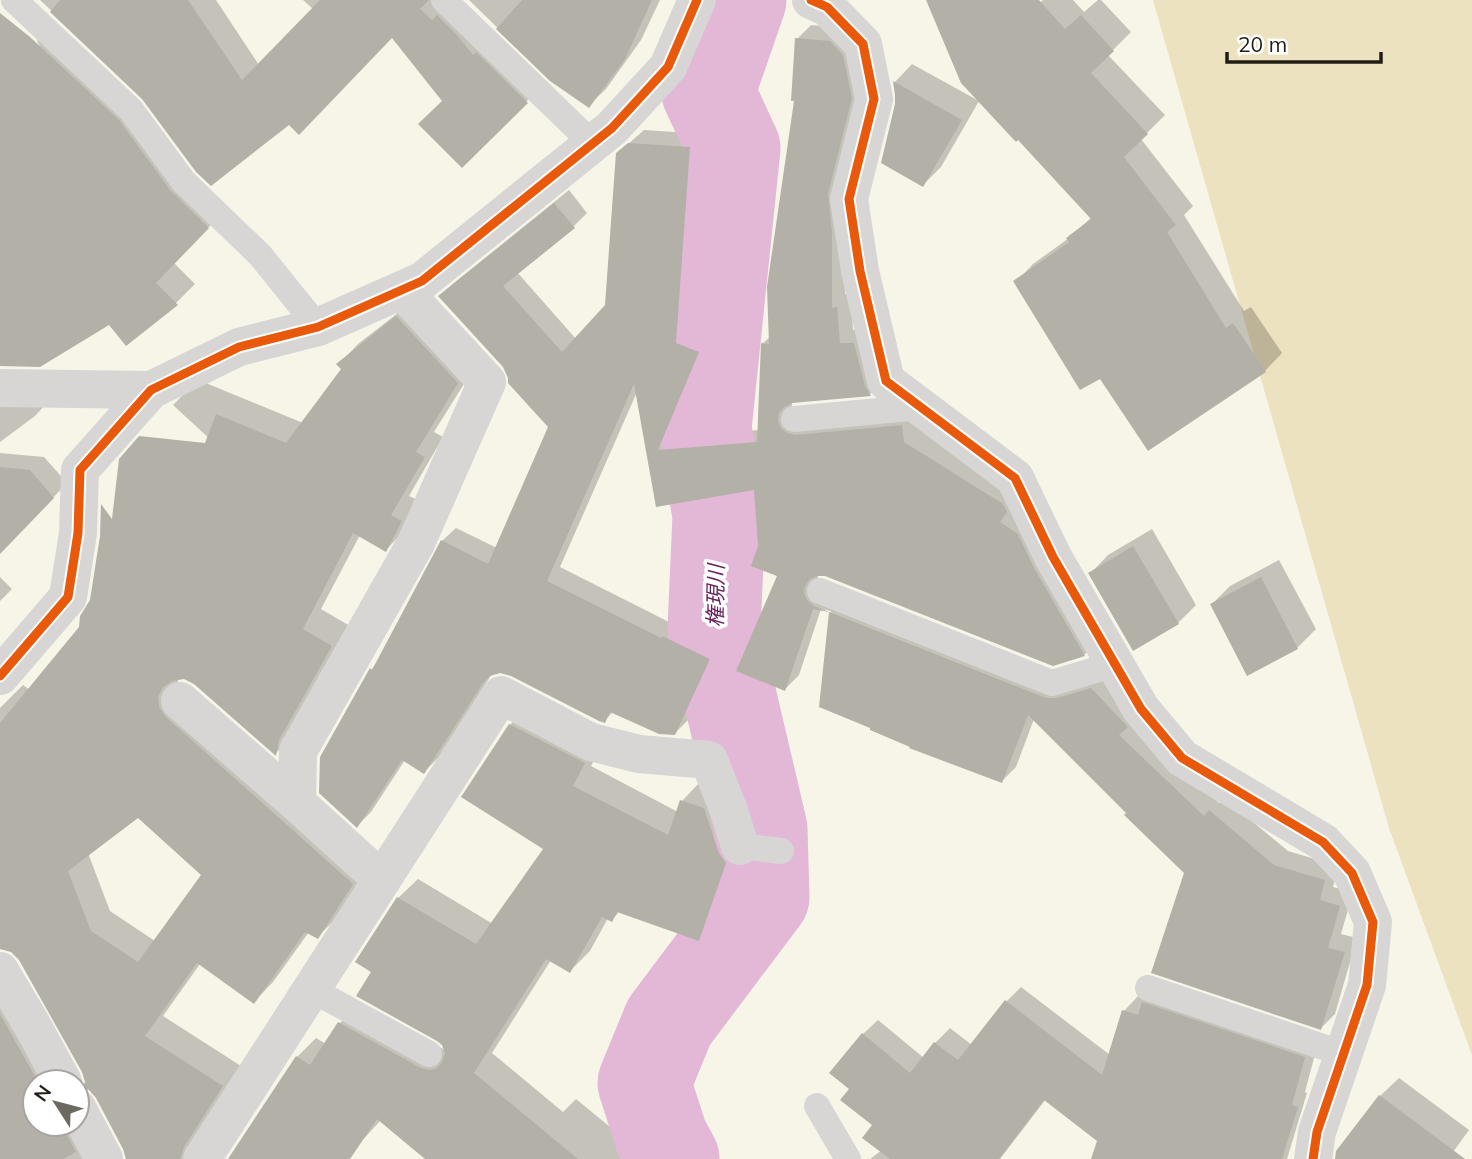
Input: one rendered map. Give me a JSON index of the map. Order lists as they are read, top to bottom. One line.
{"water":["権現川"],"scale_bar":"20 m","north":"top left"}
